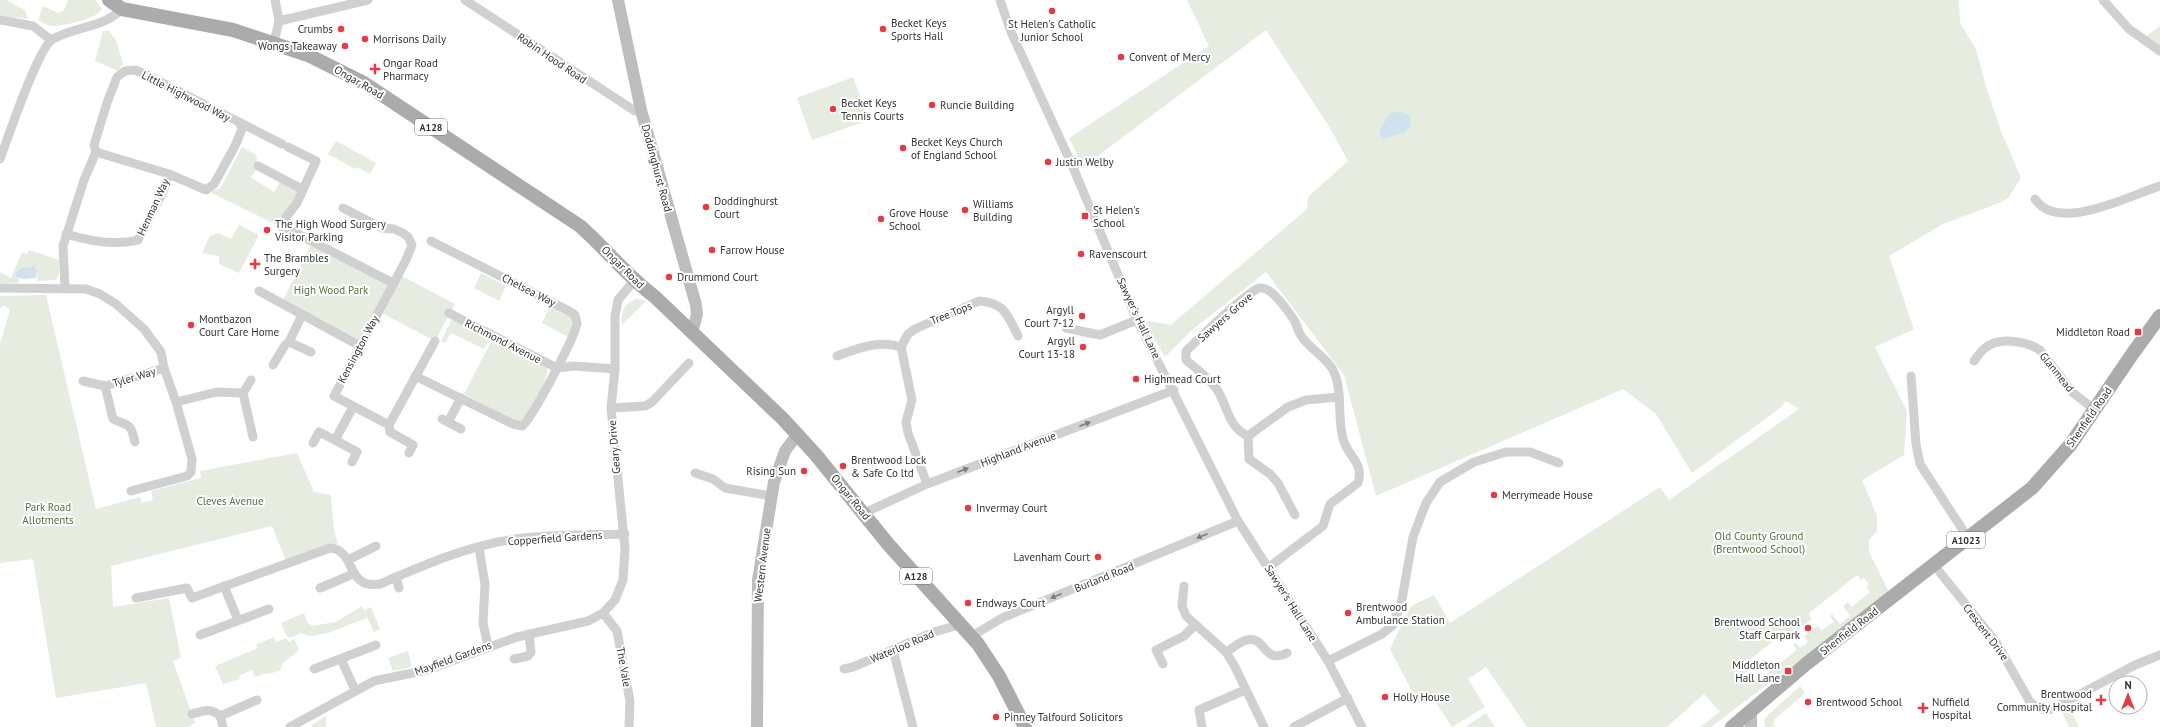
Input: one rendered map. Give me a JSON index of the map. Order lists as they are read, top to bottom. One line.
{"streets":{"main road":["Ongar Road","A128","Shenfield Road","A1023"],"street":["Robin Hood Road","Little Highwood Way","Doddinghurst Road","Henman Way","Chelsea Way","Tree Tops","Sawyers Grove","Sawyer's Hall Lane","Richmond Avenue","Kensington Way","Glanmead","Tyler Way","Geary Drive","Highland Avenue","Copperfield Gardens","Western Avenue","Burland Road","Crescent Drive","Waterloo Road","Mayfield Gardens","The Vale"]},"crossings":[["Robin Hood Road","Doddinghurst Road"],["Ongar Road","Doddinghurst Road"],["Ongar Road","Geary Drive"],["Ongar Road","Highland Avenue"],["Ongar Road","Western Avenue"],["Ongar Road","Burland Road"],["Ongar Road","Waterloo Road"],["Little Highwood Way","Henman Way"],["Chelsea Way","Richmond Avenue"],["Sawyers Grove","Sawyer's Hall Lane"],["Sawyer's Hall Lane","Highland Avenue"],["Sawyer's Hall Lane","Burland Road"],["Glanmead","Shenfield Road"],["Shenfield Road","Crescent Drive"],["Geary Drive","Copperfield Gardens"],["Geary Drive","Mayfield Gardens"],["Geary Drive","The Vale"],["Mayfield Gardens","The Vale"]],"one_way":["Highland Avenue","Burland Road"],"parks":["High Wood Park","Cleves Avenue","Park Road Allotments","Old County Ground (Brentwood School)"],"places":{"other":["St Helen's Catholic Junior School","Crumbs","Becket Keys Sports Hall","Morrisons Daily","Wongs Takeaway","Convent of Mercy","Runcie Building","Becket Keys Tennis Courts","Becket Keys Church of England School","Justin Welby","Doddinghurst Court","Williams Building","Grove House School","The High Wood Surgery Visitor Parking","Farrow House","Ravenscourt","Drummond Court","Argyll Court 7-12","Montbazon Court Care Home","Argyll Court 13-18","Highmead Court","Brentwood Lock & Safe Co ltd","Rising Sun","Merrymeade House","Invermay Court","Lavenham Court","Endways Court","Brentwood Ambulance Station","Brentwood School Staff Carpark","Holly House","Brentwood School","Pinney Talfourd Solicitors"],"health":["Ongar Road Pharmacy","The Brambles Surgery","Brentwood Community Hospital","Nuffield Hospital"],"transit":["St Helen's School","Middleton Road","Middleton Hall Lane"]},"north":"top"}
